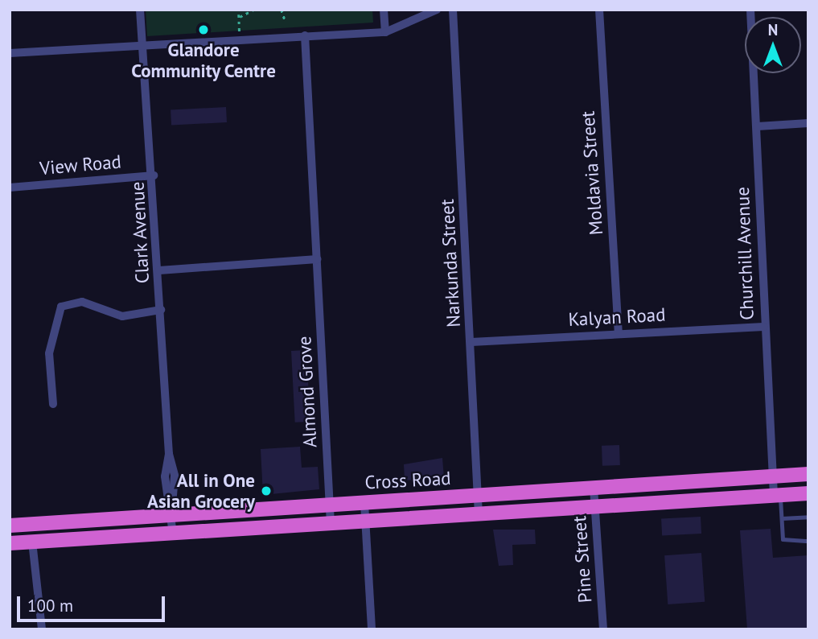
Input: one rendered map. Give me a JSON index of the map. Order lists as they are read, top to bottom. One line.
{"streets":{"highway":["Cross Road"],"street":["View Road","Moldavia Street","Clark Avenue","Churchill Avenue","Narkunda Street","Kalyan Road","Almond Grove","Pine Street"]},"crossings":[["View Road","Clark Avenue"],["Moldavia Street","Kalyan Road"],["Clark Avenue","Cross Road"],["Churchill Avenue","Kalyan Road"],["Churchill Avenue","Cross Road"],["Narkunda Street","Kalyan Road"],["Narkunda Street","Cross Road"],["Almond Grove","Cross Road"],["Cross Road","Pine Street"]],"places":["Glandore Community Centre","All in One Asian Grocery"],"scale_bar":"100 m","north":"top"}
